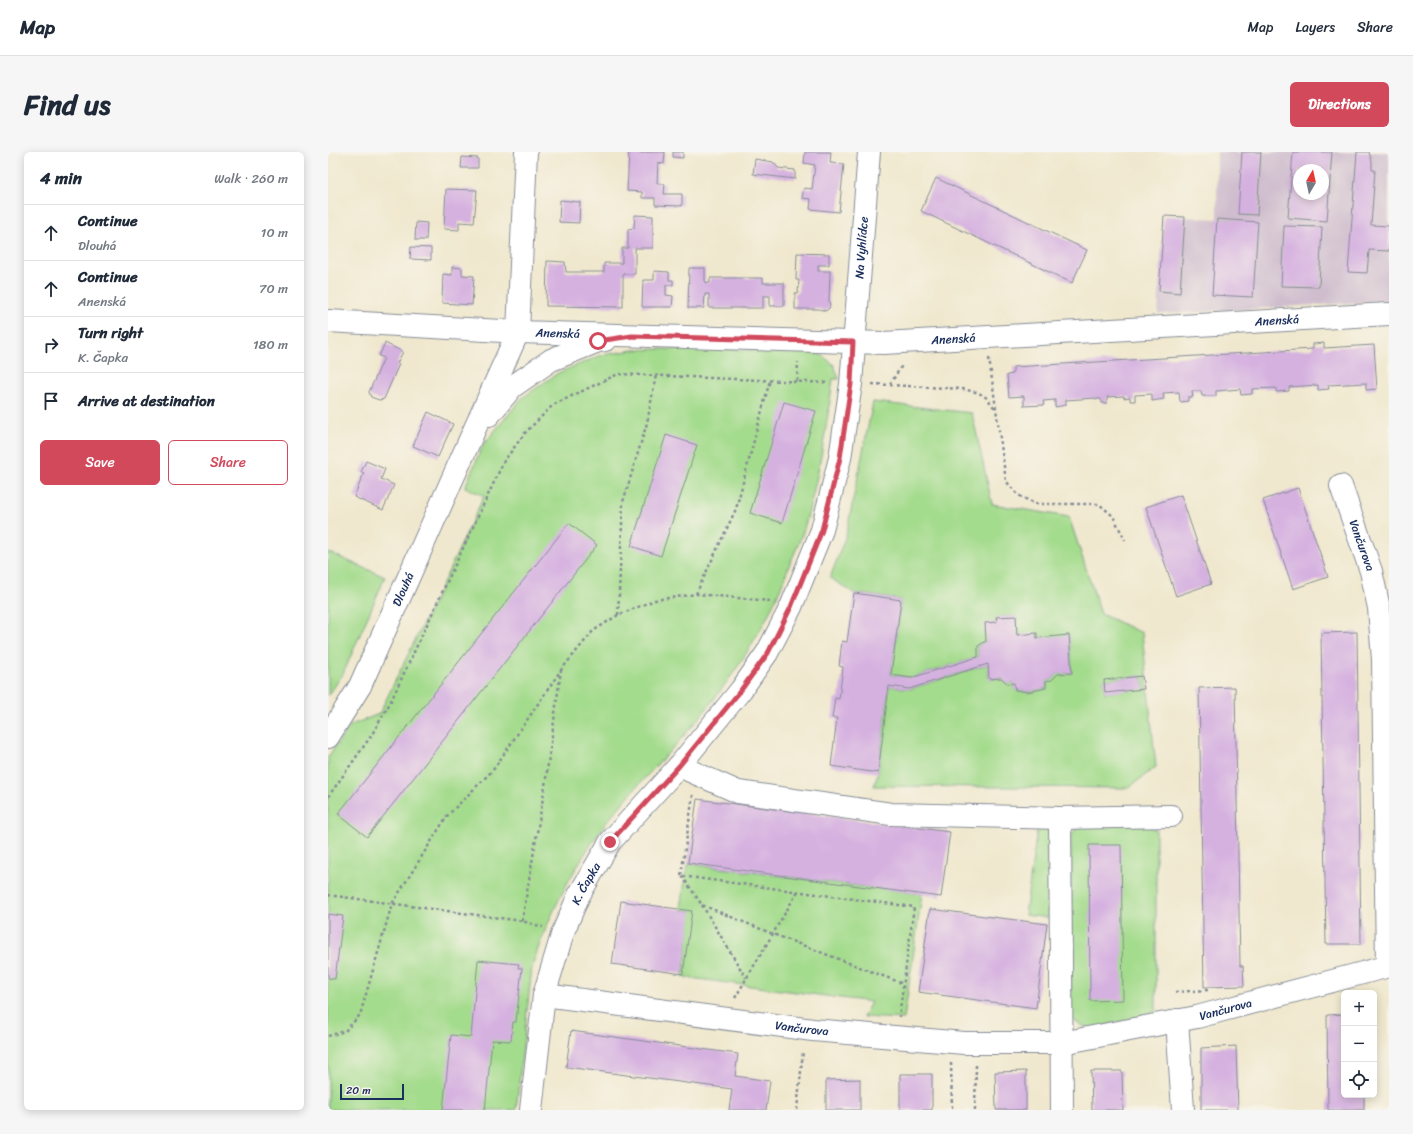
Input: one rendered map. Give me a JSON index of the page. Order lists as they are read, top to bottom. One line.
{"streets":{"street":["Na Vyhlídce","Anenská","Vančurova","Dlouhá","K. Čapka"]},"crossings":[["Na Vyhlídce","Anenská"],["Na Vyhlídce","K. Čapka"],["Anenská","Dlouhá"],["Anenská","K. Čapka"],["Vančurova","K. Čapka"]],"scale_bar":"20 m","north":"top","page":{"header":"Map","nav":["Map","Layers","Share"],"title":"Find us","buttons":["Directions",["Save","Share"]],"heading":["4 min","Walk · 260 m"],"list":[["Continue","Dlouhá","10 m"],["Continue","Anenská","70 m"],["Turn right","K. Čapka","180 m"],"Arrive at destination"],"map_buttons":["+","−"],"scale":"20 m"}}
